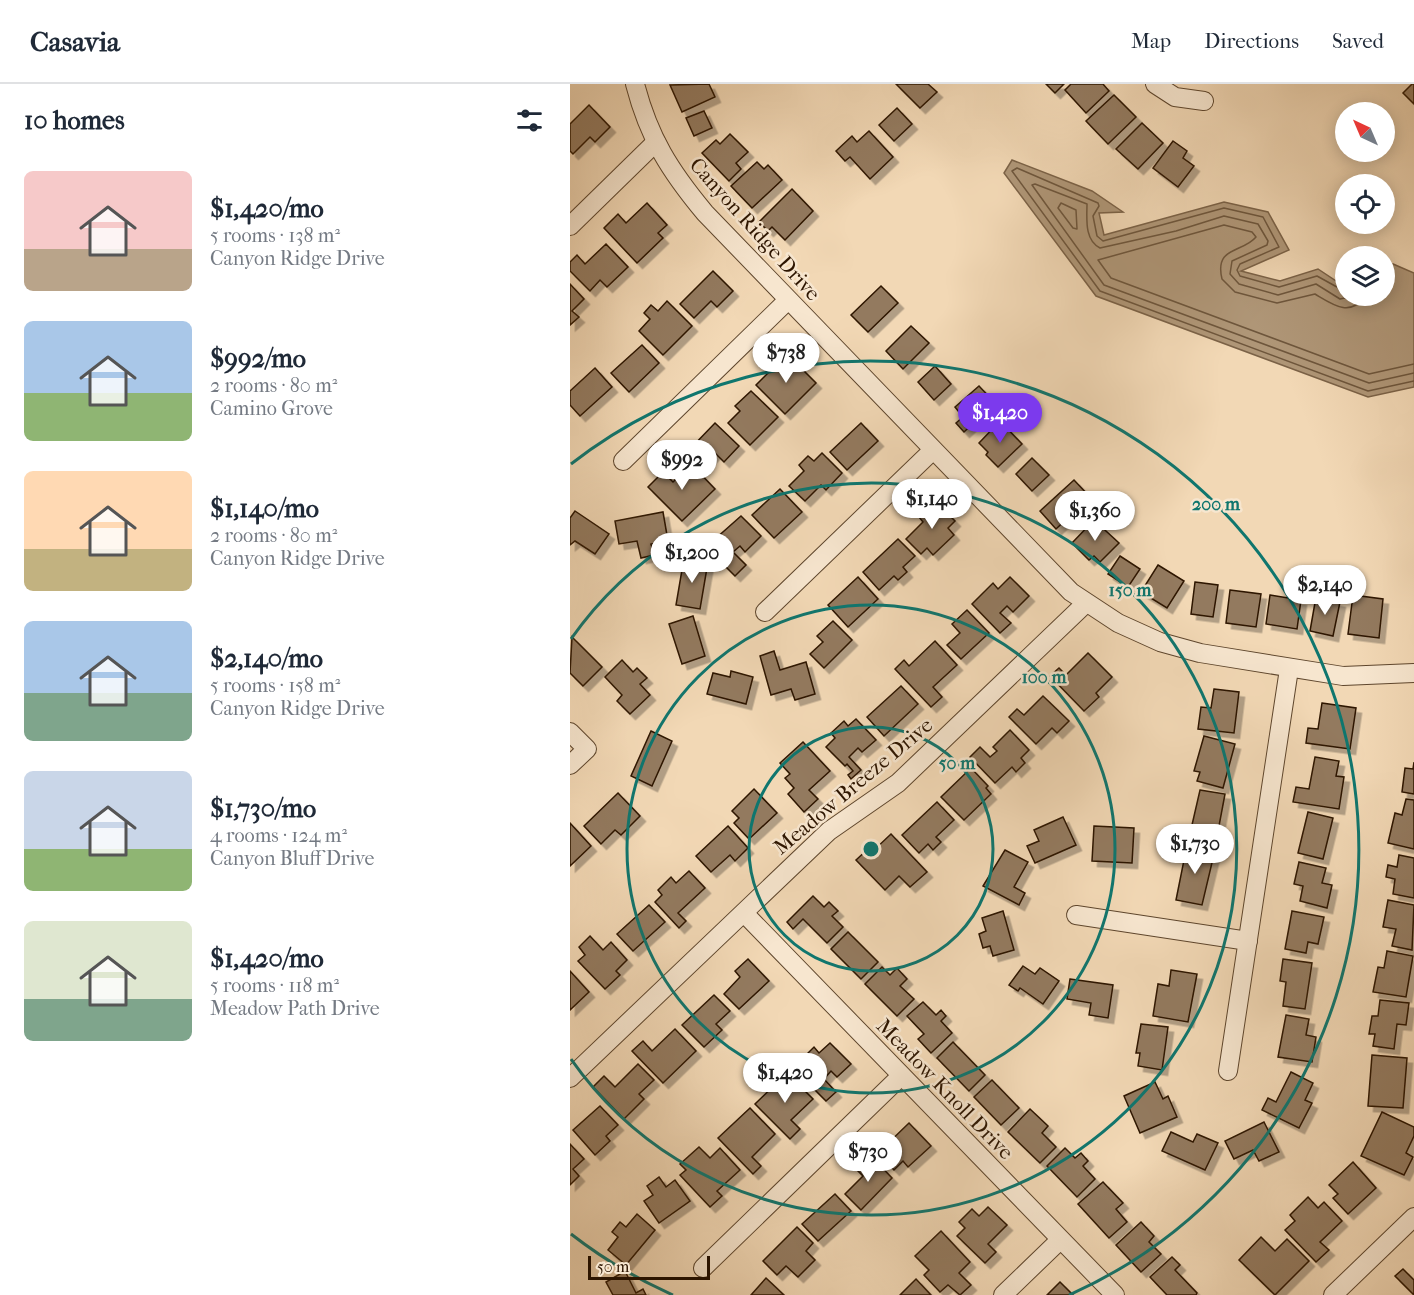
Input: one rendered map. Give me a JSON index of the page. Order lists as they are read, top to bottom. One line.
{"streets":{"street":["Canyon Ridge Drive","Meadow Breeze Drive","Meadow Knoll Drive"]},"crossings":[["Canyon Ridge Drive","Meadow Breeze Drive"],["Meadow Breeze Drive","Meadow Knoll Drive"]],"scale_bar":"50 m","north":"top left","page":{"header":"Casavia","nav":["Map","Directions","Saved"],"heading":"10 homes","list":[{"name":"$1,420/mo","note":"5 rooms · 138 m² · Canyon Ridge Drive"},{"name":"$992/mo","note":"2 rooms · 80 m² · Camino Grove"},{"name":"$1,140/mo","note":"2 rooms · 80 m² · Canyon Ridge Drive"},{"name":"$2,140/mo","note":"5 rooms · 158 m² · Canyon Ridge Drive"},{"name":"$1,730/mo","note":"4 rooms · 124 m² · Canyon Bluff Drive"},{"name":"$1,420/mo","note":"5 rooms · 118 m² · Meadow Path Drive"}],"price":["$738","$1,420","$992","$1,140","$1,360","$1,200","$2,140","$1,730","$1,420","$730"],"scale":"50 m"},"rings":["200 m","150 m","100 m","50 m"]}
